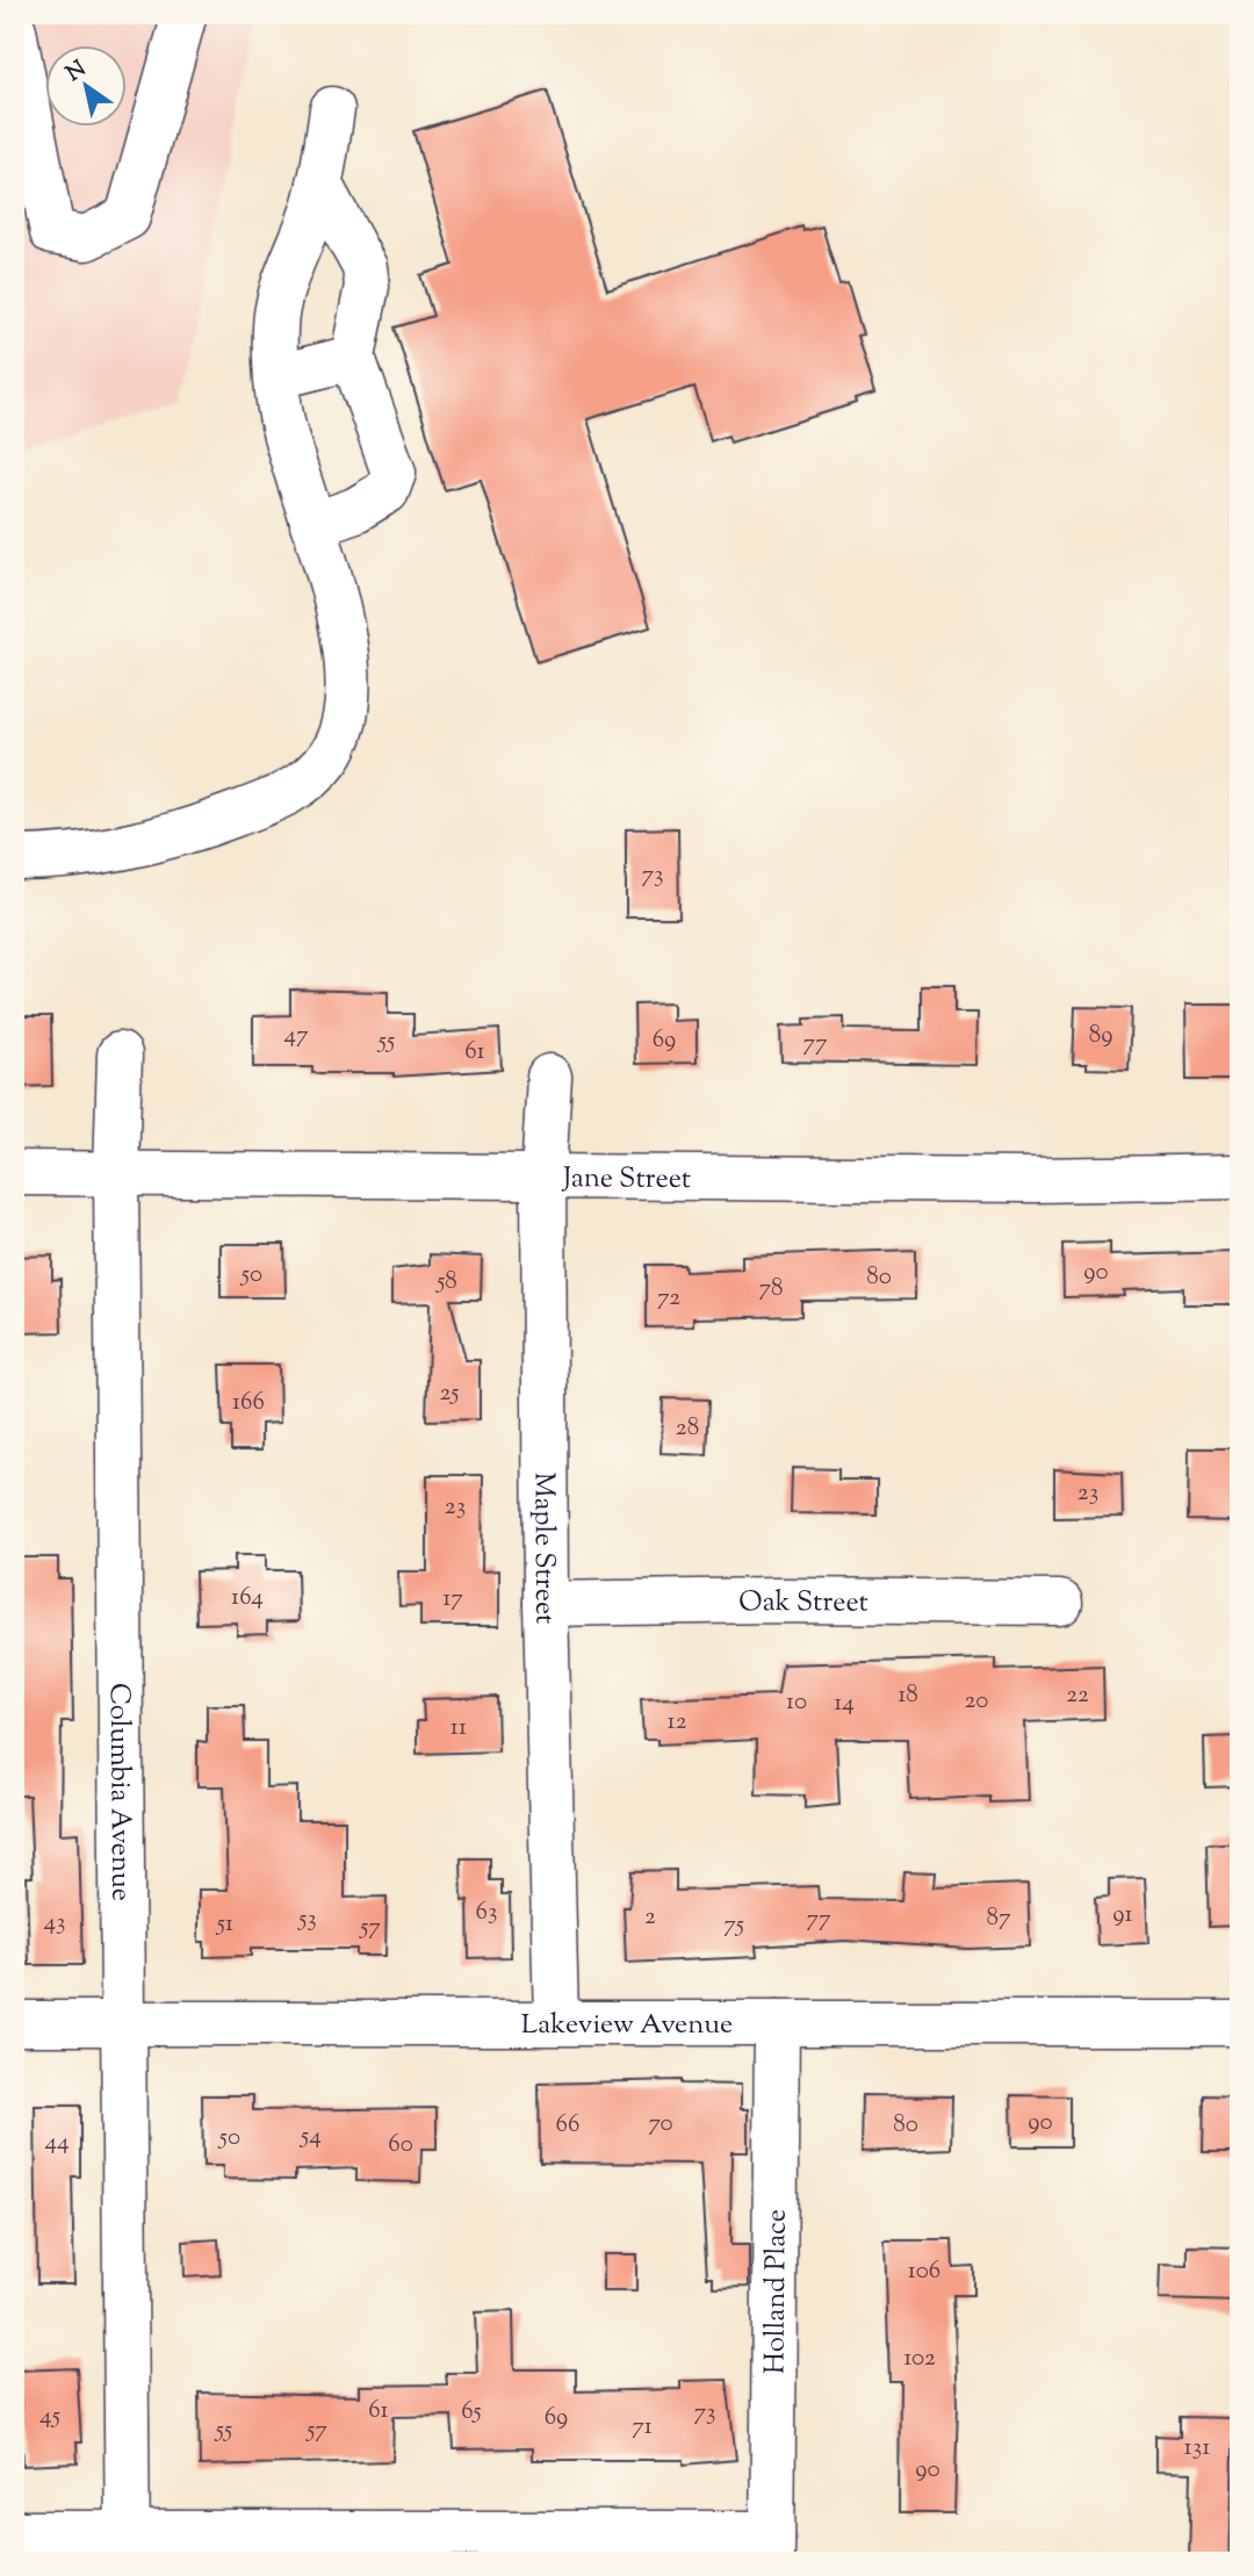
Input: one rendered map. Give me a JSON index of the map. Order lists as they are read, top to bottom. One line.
{"streets":{"street":["Jane Street","Maple Street","Oak Street","Columbia Avenue","Lakeview Avenue","Holland Place"]},"crossings":[["Jane Street","Maple Street"],["Jane Street","Columbia Avenue"],["Maple Street","Oak Street"],["Maple Street","Lakeview Avenue"],["Columbia Avenue","Lakeview Avenue"],["Lakeview Avenue","Holland Place"]],"house_numbers":["73","47","89","69","55","77","61","90","50","80","58","78","72","25","166","28","23","23","164","17","18","22","20","10","14","12","11","63","91","2","87","53","77","43","51","75","57","90","70","66","80","54","50","44","60","106","102","61","65","73","45","69","71","55","57","131","90"],"north":"top left"}
